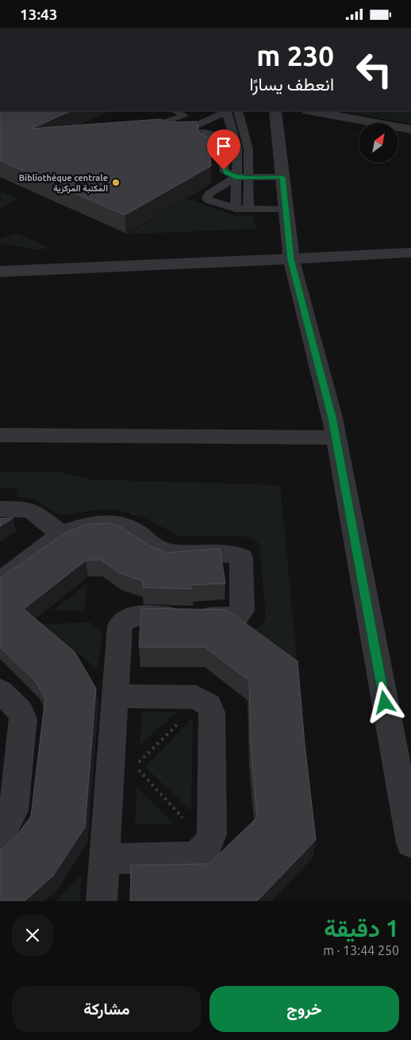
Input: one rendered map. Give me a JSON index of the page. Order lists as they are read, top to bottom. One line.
{"places":["Bibliothèque centrale المكتبة المركزية"],"north":"top right","page":{"status":"13:43","turn":["230 m","انعطف يسارًا"],"heading":["1 دقيقة","250 m · 13:44"],"buttons":["خروج","مشاركة"]}}
